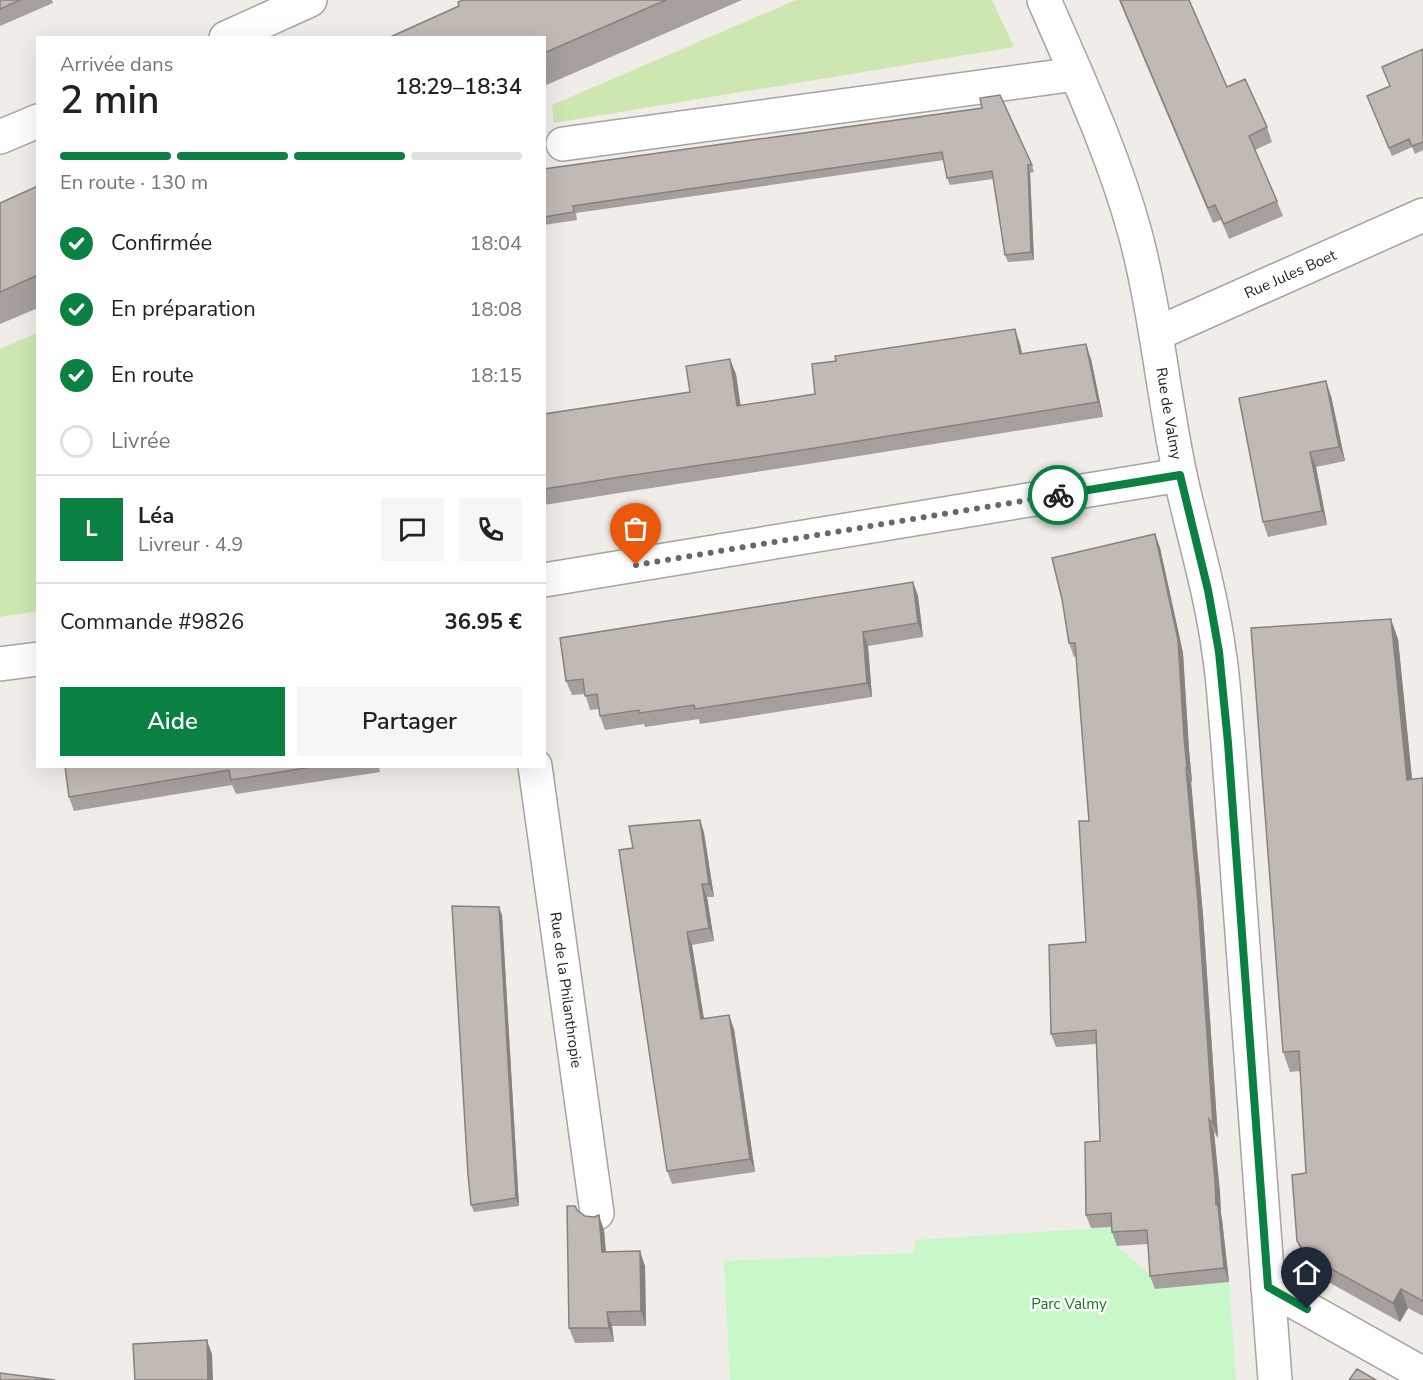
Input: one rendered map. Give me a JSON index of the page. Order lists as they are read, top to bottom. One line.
{"streets":{"street":["Rue Jules Boet","Rue de Valmy","Rue de la Philanthropie"]},"crossings":[["Rue Jules Boet","Rue de Valmy"]],"parks":["Parc Valmy"],"page":{"heading":["2 min","Arrivée dans","18:29–18:34"],"panel":["Léa","Livreur · 4.9","Commande #9826","36.95 €"],"bar":"En route · 130 m","list":[["Confirmée","18:04"],["En préparation","18:08"],["En route","18:15"],"Livrée"],"round":"L","buttons":["Aide","Partager"]}}
